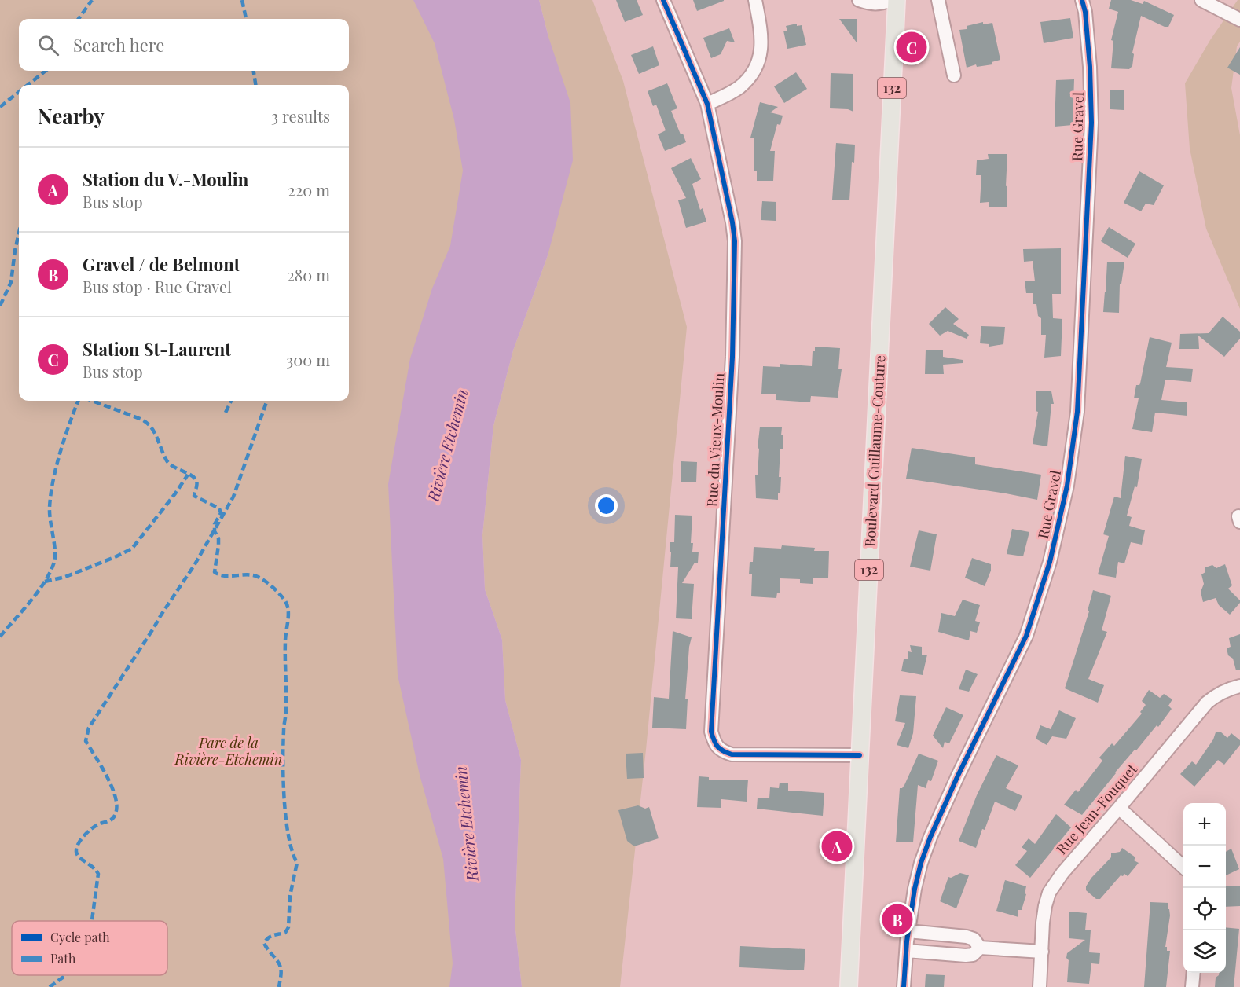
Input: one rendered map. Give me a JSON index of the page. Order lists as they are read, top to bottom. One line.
{"streets":{"main road":["132","Boulevard Guillaume-Couture"],"street":["Rue Gravel","Rue du Vieux-Moulin","Rue Jean-Fouquet"]},"crossings":[["Rue du Vieux-Moulin","Boulevard Guillaume-Couture"]],"water":["Rivière Etchemin"],"parks":["Parc de la Rivière-Etchemin"],"legend":["Cycle path","Path"],"page":{"search":"Search here","pins":["C","A","B"],"heading":["Nearby","3 results"],"list":[{"mark":"A","name":"Station du V.-Moulin","note":"Bus stop","value":"220 m"},{"mark":"B","name":"Gravel / de Belmont","note":"Bus stop · Rue Gravel","value":"280 m"},{"mark":"C","name":"Station St-Laurent","note":"Bus stop","value":"300 m"}],"map_buttons":["+","−"]}}
